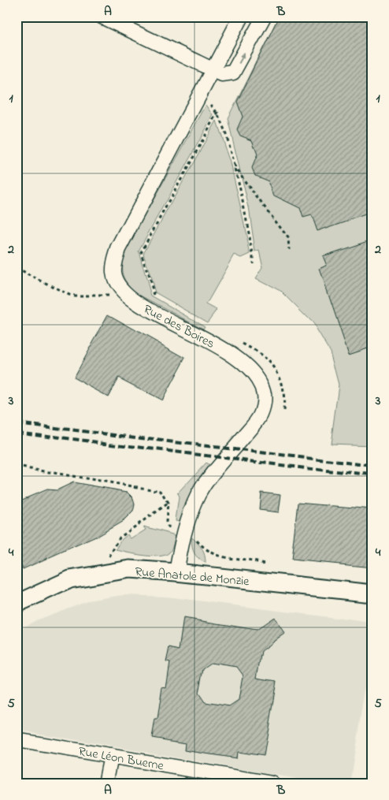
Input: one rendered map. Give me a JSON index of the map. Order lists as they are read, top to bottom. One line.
{"streets":{"street":["Rue des Boires","Rue Anatole de Monzie","Rue Léon Buerne"]},"crossings":[["Rue des Boires","Rue Anatole de Monzie"]],"grid":{"columns":["A","B"],"rows":["1","2","3","4","5"]}}
